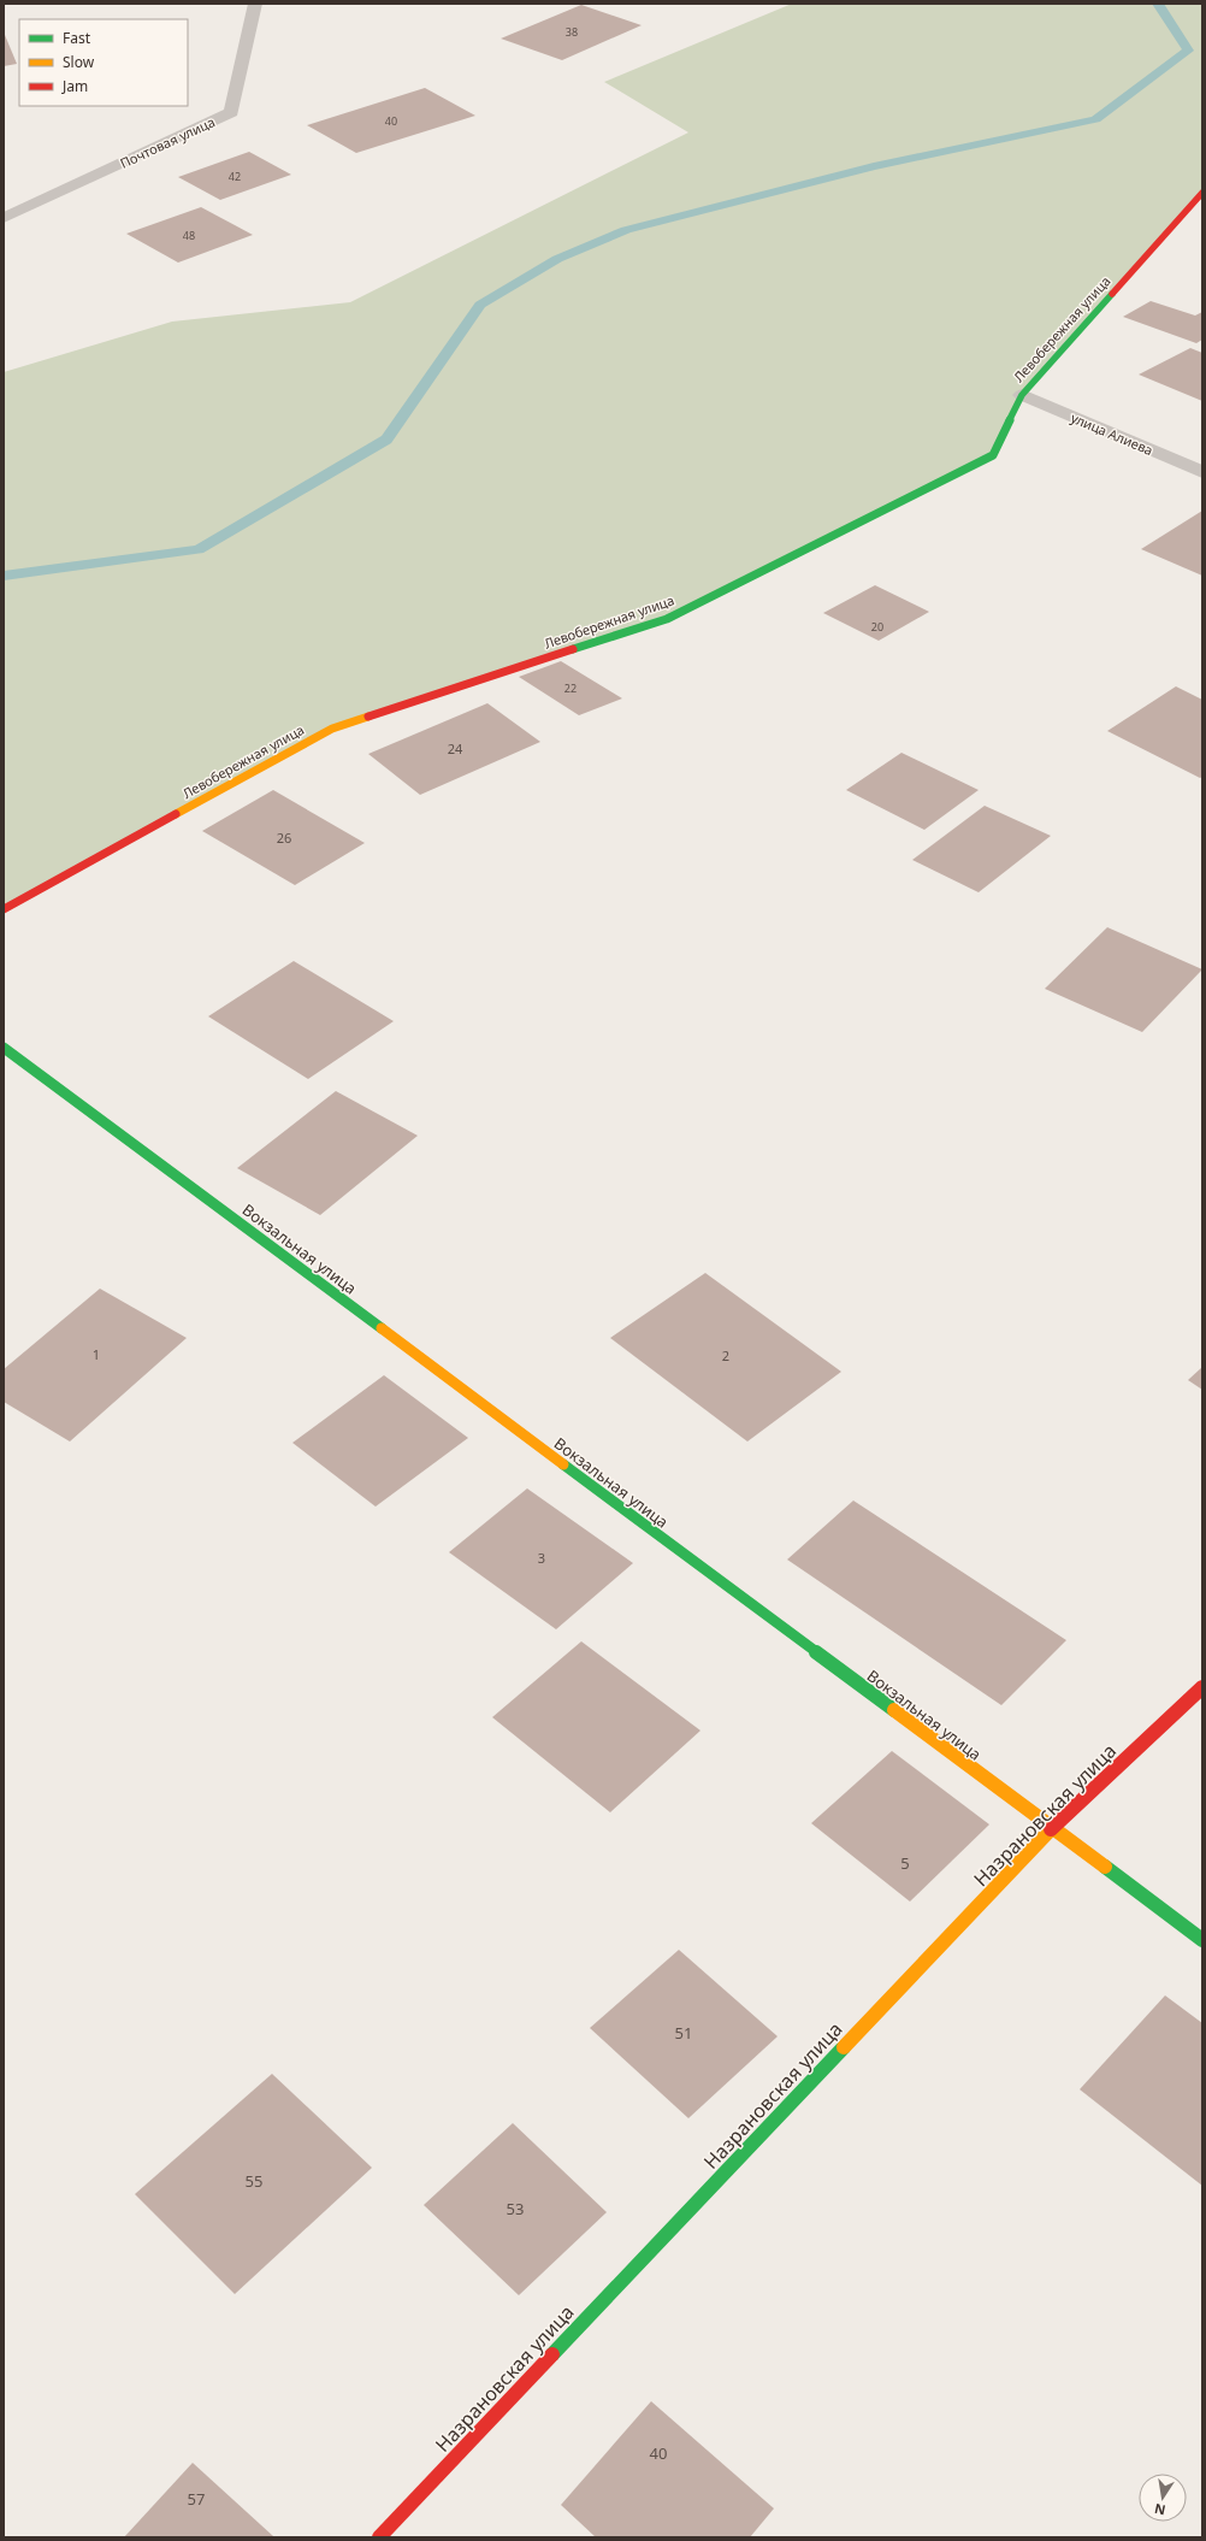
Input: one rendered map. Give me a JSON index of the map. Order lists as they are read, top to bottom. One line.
{"streets":{"street":["Почтовая улица","Левобережная улица","улица Алиева","Вокзальная улица","Назрановская улица"]},"crossings":[["Левобережная улица","улица Алиева"],["Вокзальная улица","Назрановская улица"]],"house_numbers":["38","40","42","48","20","22","24","26","1","2","3","5","51","55","53","40","57"],"legend":["Fast","Slow","Jam"],"north":"bottom"}
